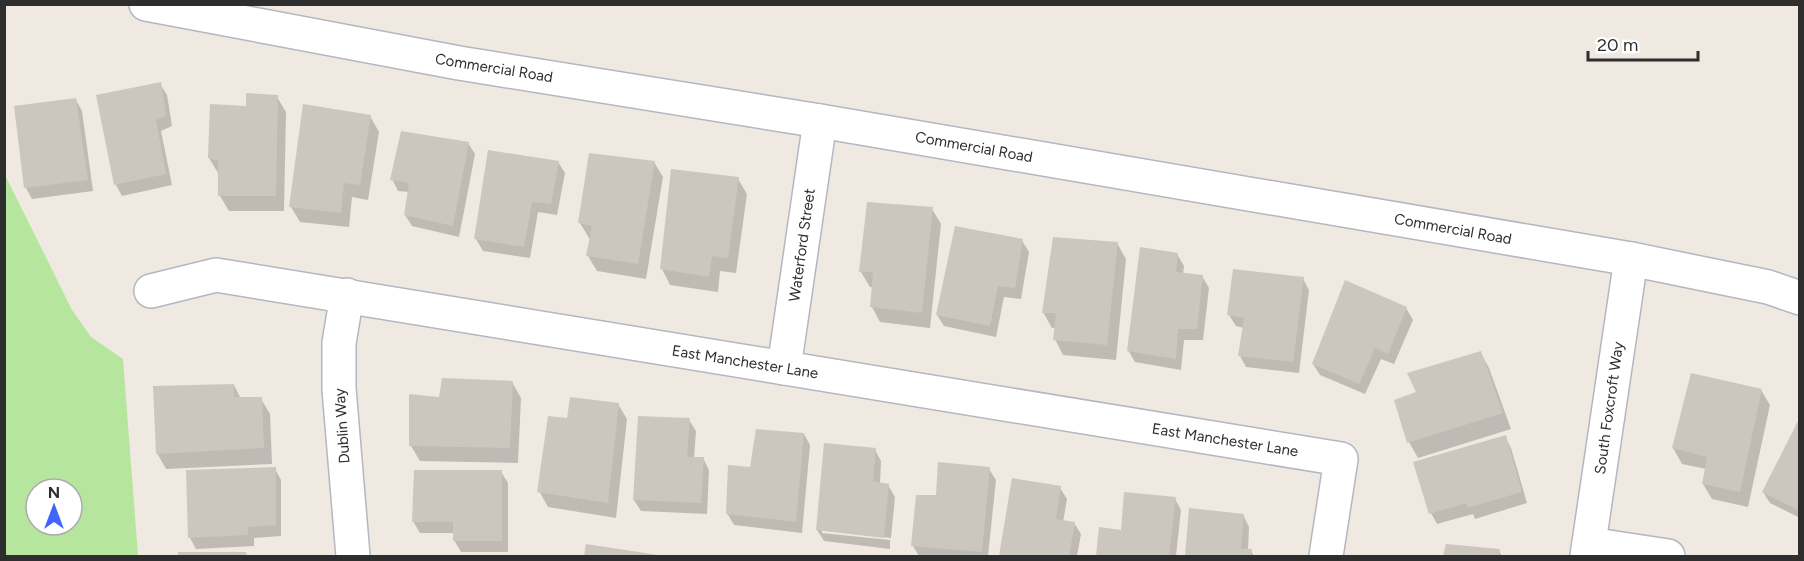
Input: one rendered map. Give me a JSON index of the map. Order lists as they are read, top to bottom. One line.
{"streets":{"street":["Commercial Road","Waterford Street","East Manchester Lane","South Foxcroft Way","Dublin Way"]},"crossings":[["Commercial Road","Waterford Street"],["Commercial Road","South Foxcroft Way"],["Waterford Street","East Manchester Lane"],["East Manchester Lane","Dublin Way"]],"scale_bar":"20 m","north":"top"}
